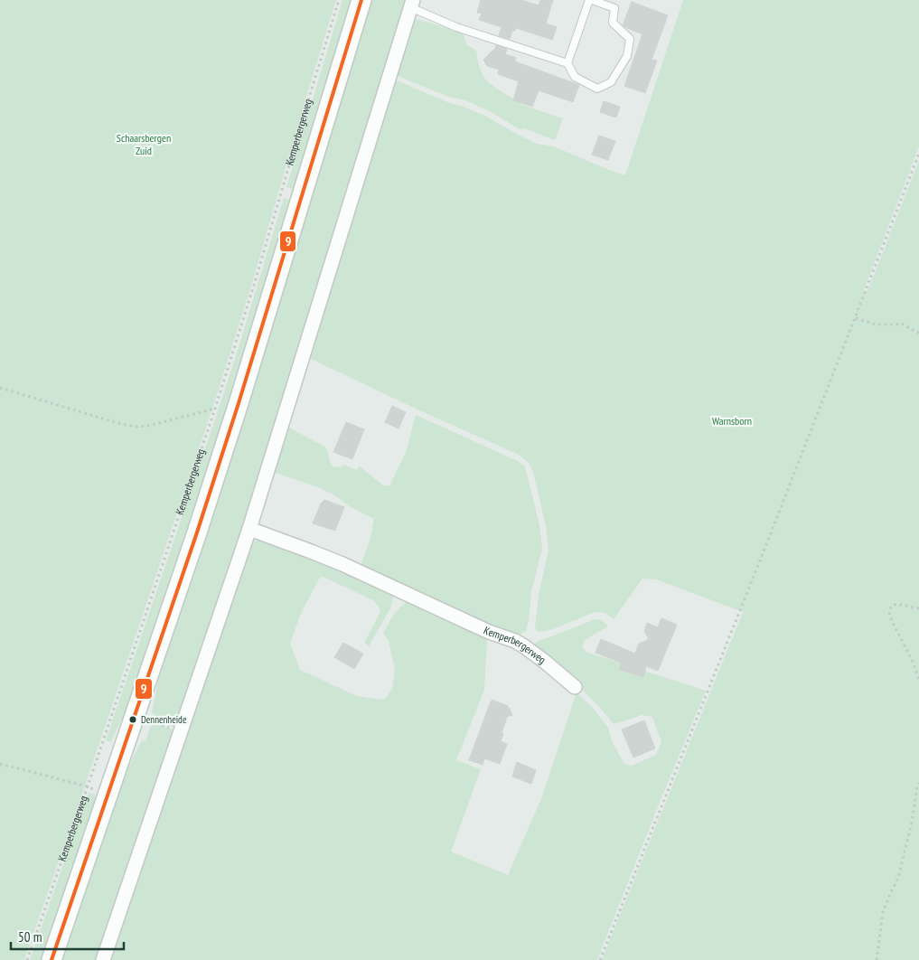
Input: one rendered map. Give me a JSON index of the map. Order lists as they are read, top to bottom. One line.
{"streets":{"main road":["Kemperbergerweg"]},"parks":["Schaarsbergen Zuid","Warnsborn"],"places":["Dennenheide"],"lines":["transit line 9"],"scale_bar":"50 m"}
